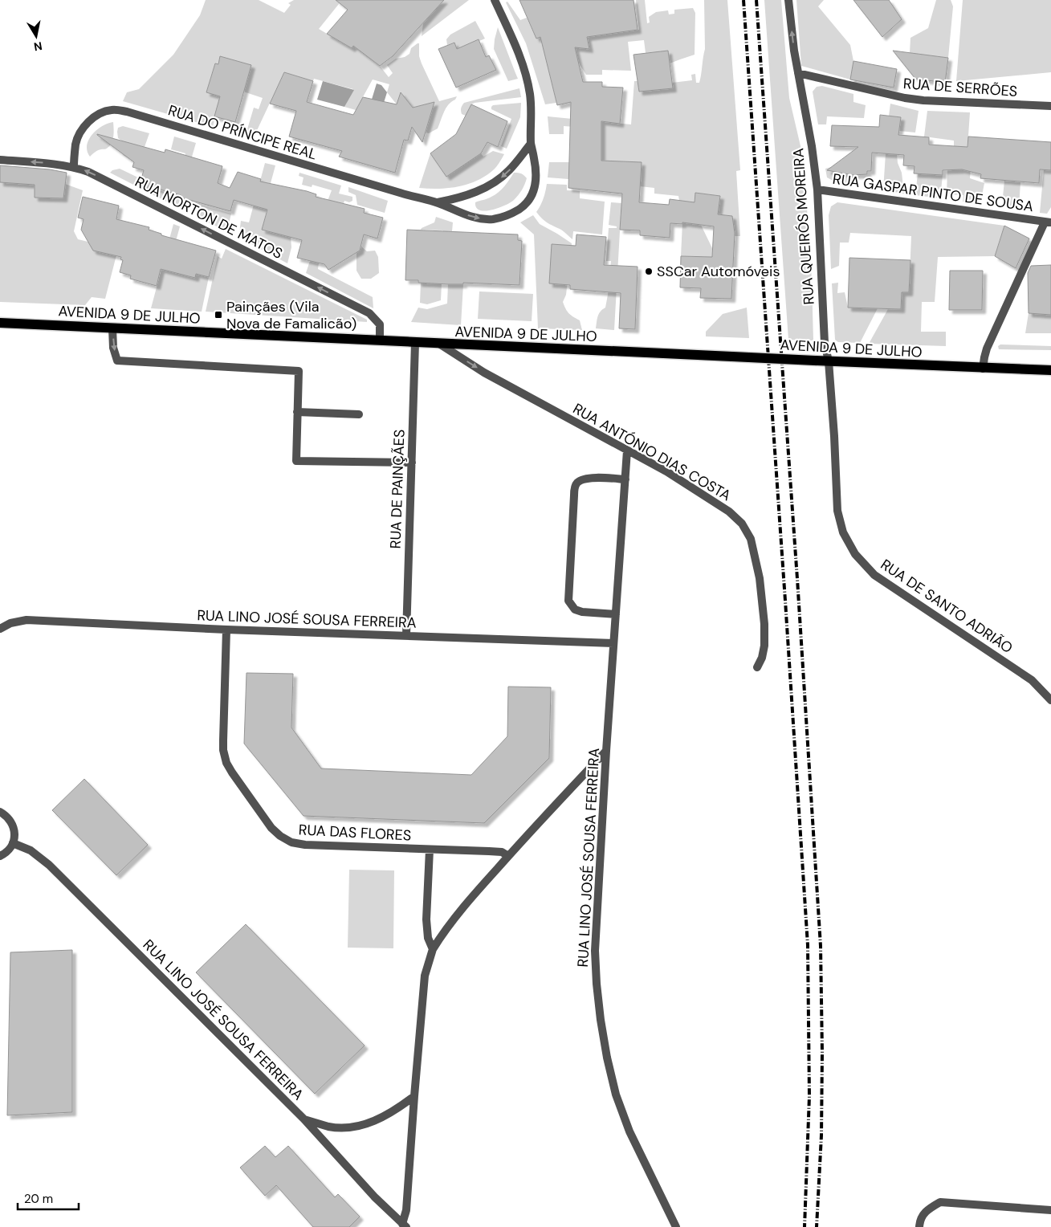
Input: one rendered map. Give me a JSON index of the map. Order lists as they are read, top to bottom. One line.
{"streets":{"main road":["AVENIDA 9 DE JULHO"],"street":["RUA DE SERRÕES","RUA DO PRÍNCIPE REAL","RUA GASPAR PINTO DE SOUSA","RUA NORTON DE MATOS","RUA QUEIRÓS MOREIRA","RUA ANTÓNIO DIAS COSTA","RUA DE PAINÇÃES","RUA DE SANTO ADRIÃO","RUA LINO JOSÉ SOUSA FERREIRA","RUA DAS FLORES"]},"crossings":[["RUA DE SERRÕES","RUA QUEIRÓS MOREIRA"],["RUA DO PRÍNCIPE REAL","RUA NORTON DE MATOS"],["RUA GASPAR PINTO DE SOUSA","RUA QUEIRÓS MOREIRA"],["RUA GASPAR PINTO DE SOUSA","AVENIDA 9 DE JULHO"],["RUA NORTON DE MATOS","AVENIDA 9 DE JULHO"],["RUA QUEIRÓS MOREIRA","AVENIDA 9 DE JULHO"],["RUA QUEIRÓS MOREIRA","RUA DE SANTO ADRIÃO"],["AVENIDA 9 DE JULHO","RUA ANTÓNIO DIAS COSTA"],["AVENIDA 9 DE JULHO","RUA DE PAINÇÃES"],["RUA ANTÓNIO DIAS COSTA","RUA LINO JOSÉ SOUSA FERREIRA"],["RUA DE PAINÇÃES","RUA LINO JOSÉ SOUSA FERREIRA"],["RUA LINO JOSÉ SOUSA FERREIRA","RUA DAS FLORES"]],"one_way":["RUA NORTON DE MATOS","RUA ANTÓNIO DIAS COSTA"],"places":{"other":["SSCar Automóveis"],"transit":["Painçães (Vila Nova de Famalicão)"]},"scale_bar":"20 m","north":"bottom"}
